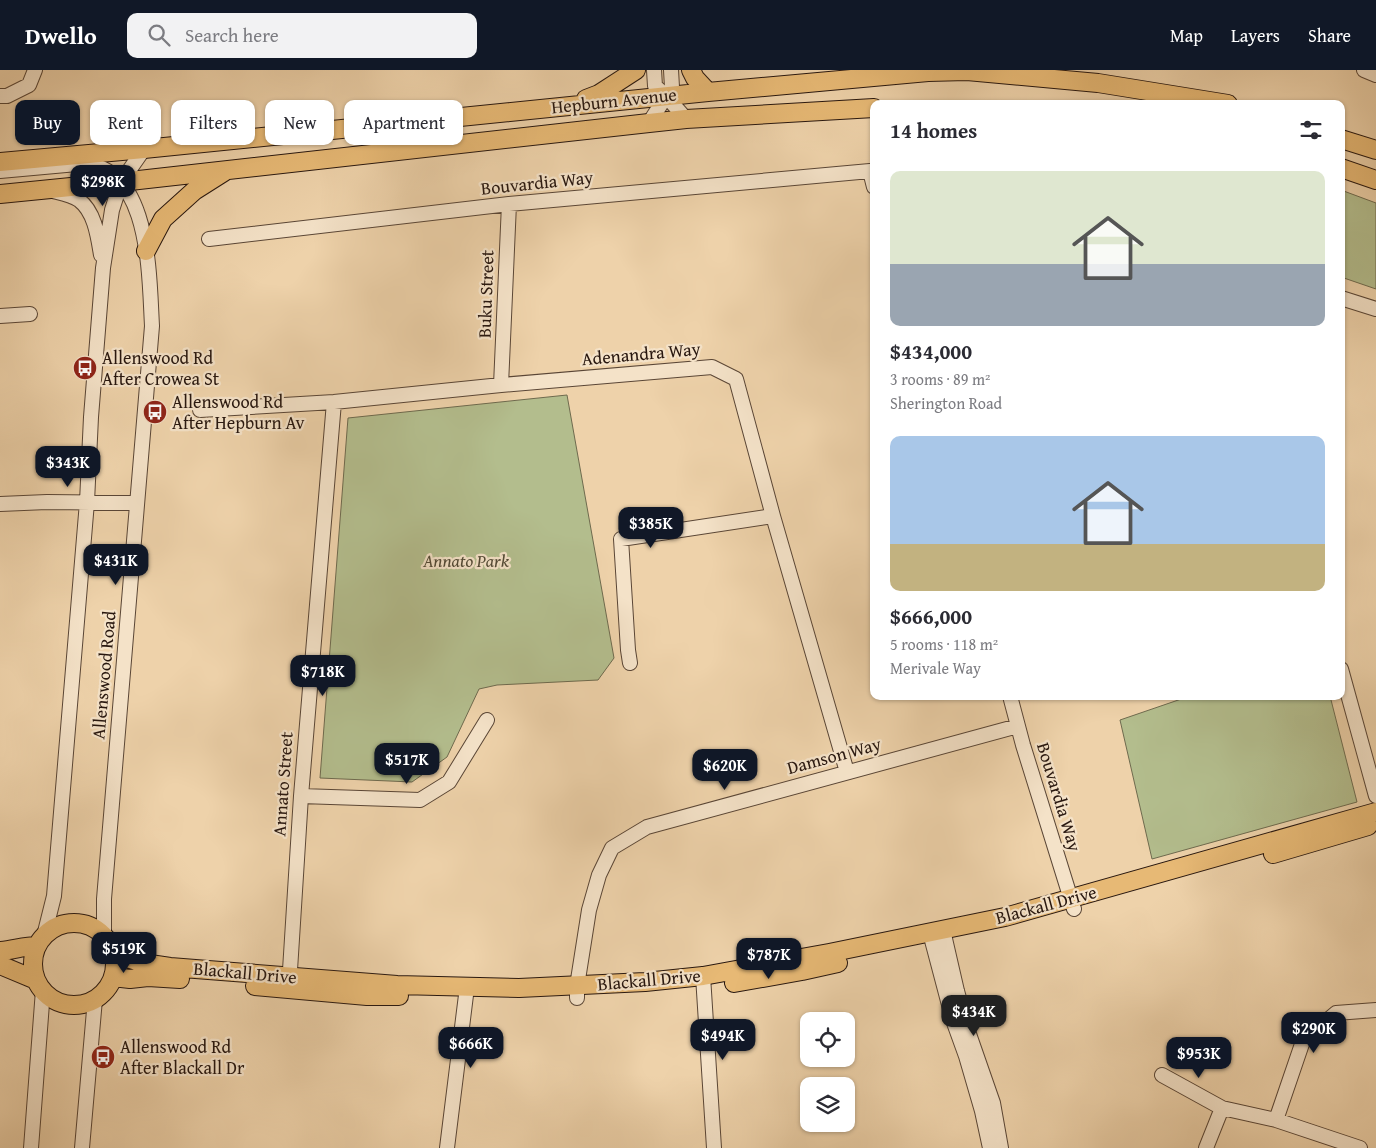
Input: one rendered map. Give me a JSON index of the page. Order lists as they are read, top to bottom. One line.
{"streets":{"main road":["Hepburn Avenue","Blackall Drive"],"street":["Bouvardia Way","Buku Street","Adenandra Way","Allenswood Road","Damson Way","Annato Street"]},"crossings":[["Hepburn Avenue","Allenswood Road"],["Bouvardia Way","Buku Street"],["Bouvardia Way","Damson Way"],["Bouvardia Way","Blackall Drive"],["Buku Street","Adenandra Way"],["Adenandra Way","Damson Way"],["Adenandra Way","Annato Street"],["Allenswood Road","Blackall Drive"],["Damson Way","Blackall Drive"],["Annato Street","Blackall Drive"]],"parks":["Annato Park"],"places":{"bus stop":["Allenswood Rd After Crowea St","Allenswood Rd After Hepburn Av","Allenswood Rd After Blackall Dr"]},"page":{"header":"Dwello","search":"Search here","nav":["Map","Layers","Share"],"chip":["Buy","Rent","Filters","New","Apartment"],"heading":"14 homes","list":[{"name":"$434,000","note":"3 rooms · 89 m² · Sherington Road"},{"name":"$666,000","note":"5 rooms · 118 m² · Merivale Way"}],"price":["$298K","$343K","$385K","$431K","$718K","$517K","$620K","$519K","$787K","$434K","$290K","$494K","$666K","$953K"]}}
